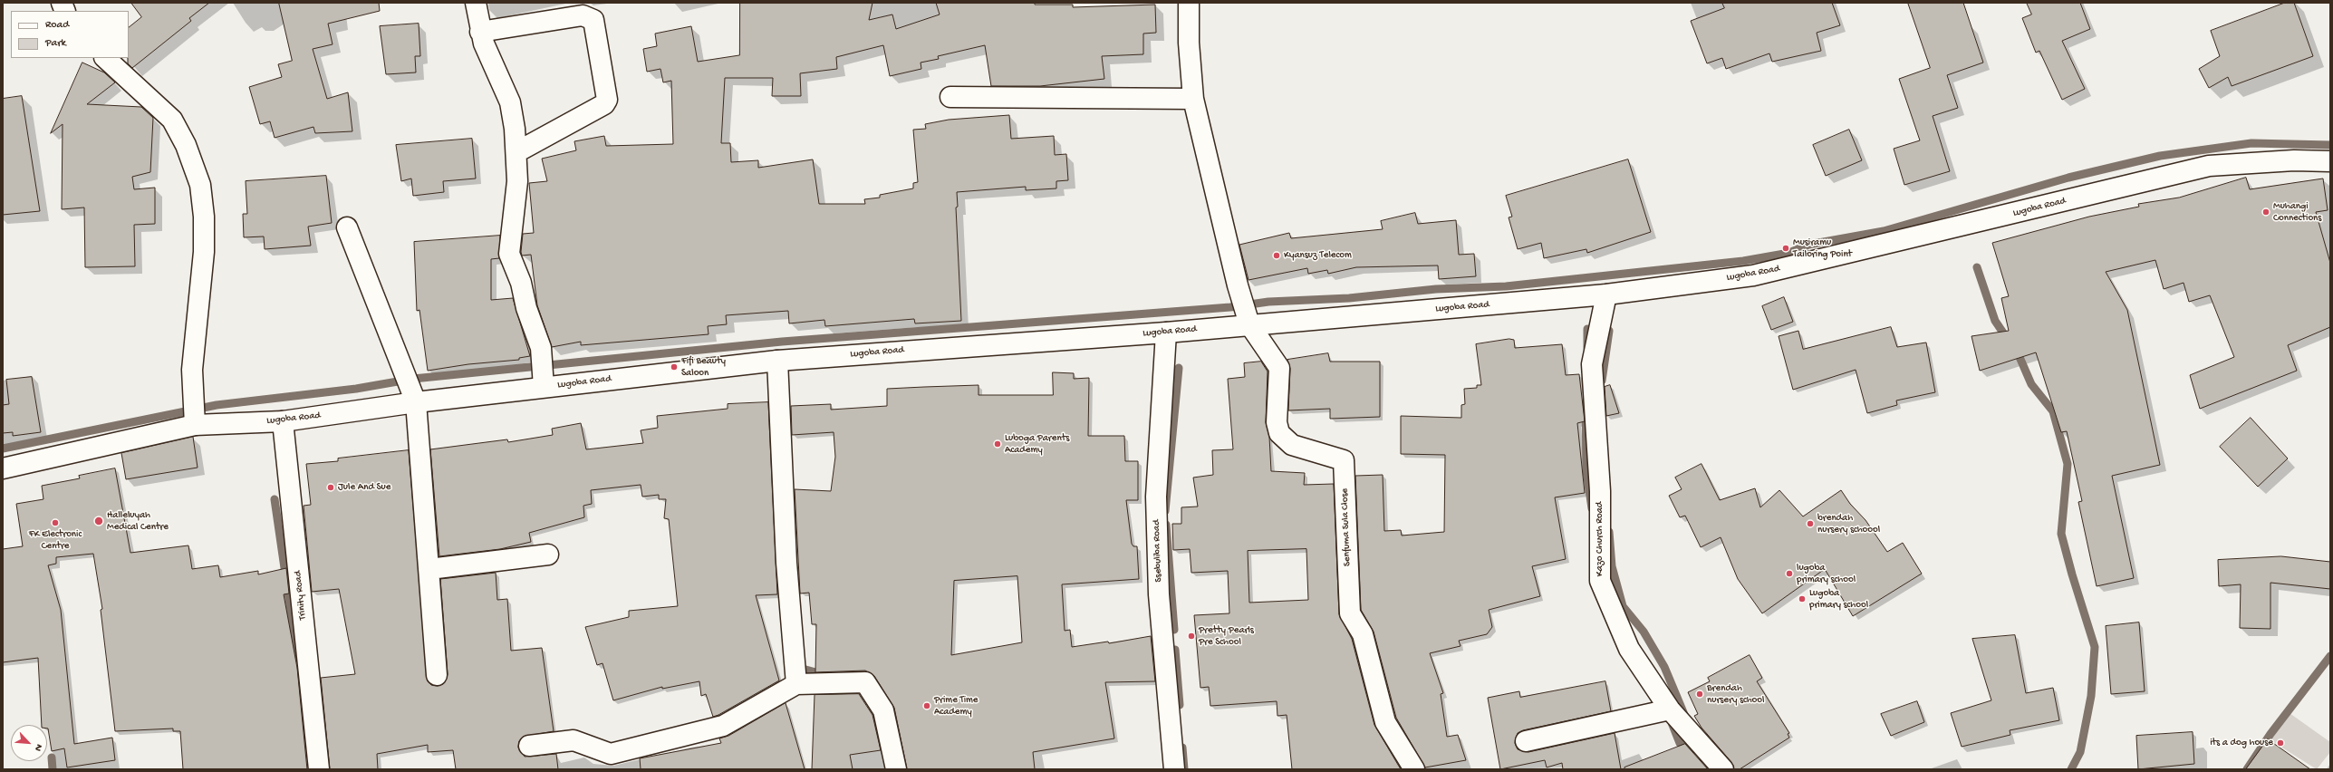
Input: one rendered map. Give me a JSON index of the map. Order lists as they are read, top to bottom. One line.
{"streets":{"street":["Lugoba Road","Senfuma Sula Close","Kazo Church Road","Ssebuliba Road","Trinity Road"]},"crossings":[["Lugoba Road","Senfuma Sula Close"],["Lugoba Road","Kazo Church Road"],["Lugoba Road","Ssebuliba Road"],["Lugoba Road","Trinity Road"]],"places":["Muhangi Connections","Musiramu Tailoring Point","Kyansuz Telecom","Fifi Beauty Saloon","Luboga Parents Academy","Jule And Sue","Halleluyah Medical Centre","FK Electronic Centre","brendah nursery schoool","lugoba primary school","Lugoba primary school","Pretty Pearls Pre School","Brendah nursery school","Prime Time Academy","its a dog house"],"legend":["Road","Park"],"north":"bottom right"}
